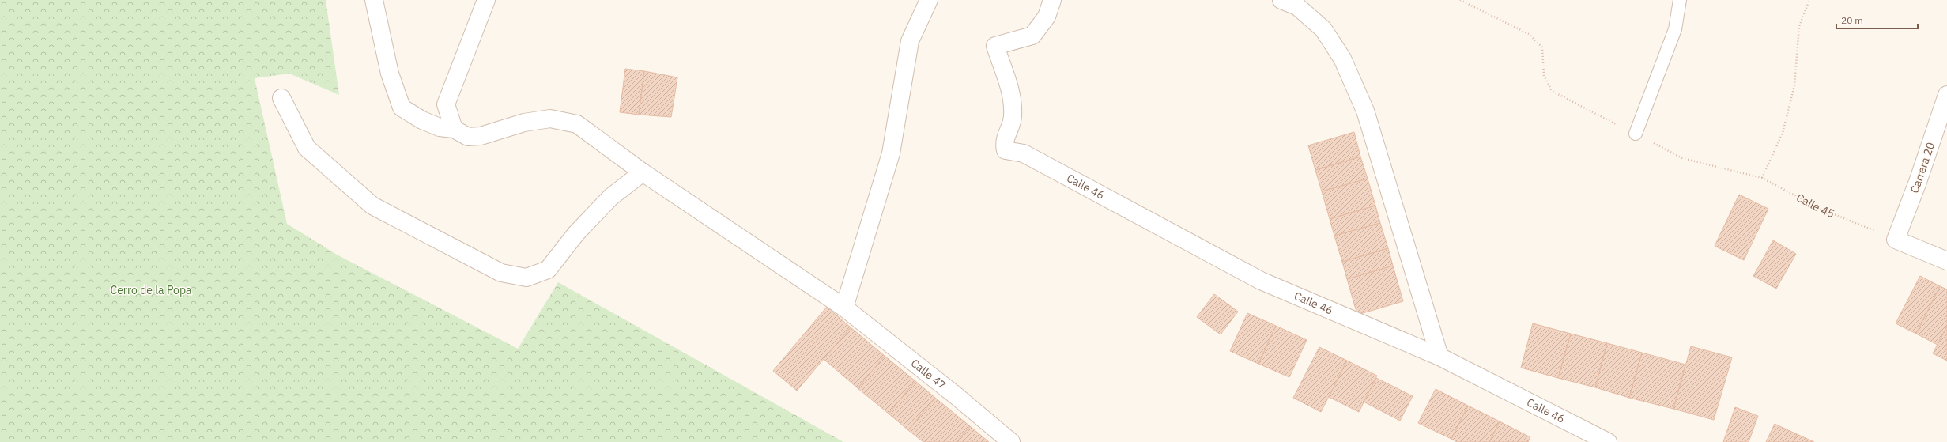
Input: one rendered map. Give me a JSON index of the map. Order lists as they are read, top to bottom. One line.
{"streets":{"street":["Carrera 20","Calle 46","Calle 47"],"path":["Calle 45"]},"crossings":[["Carrera 20","Calle 45"]],"parks":["Cerro de la Popa"],"scale_bar":"20 m"}
